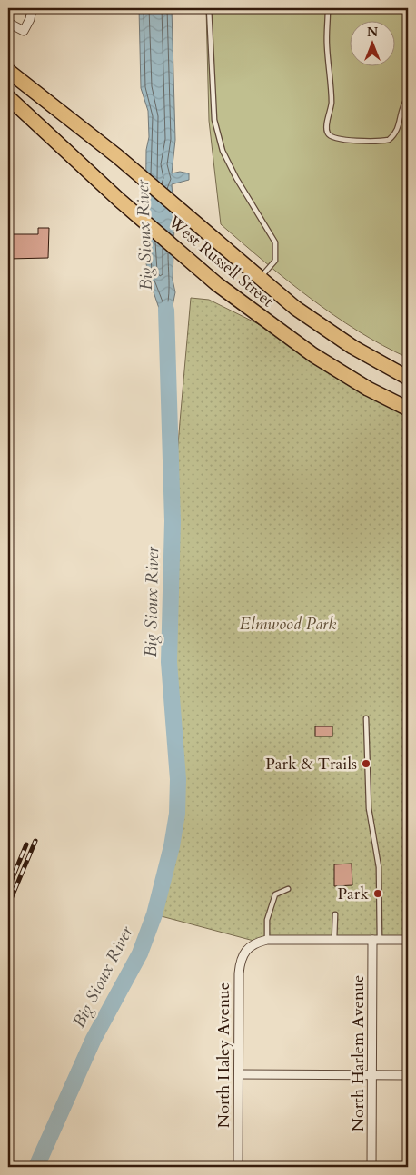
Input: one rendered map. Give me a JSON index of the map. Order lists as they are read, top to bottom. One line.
{"streets":{"highway":["West Russell Street"],"street":["North Harlem Avenue","North Haley Avenue"]},"water":["Big Sioux River"],"parks":["Elmwood Park"],"places":["Park & Trails","Park"],"north":"top"}
